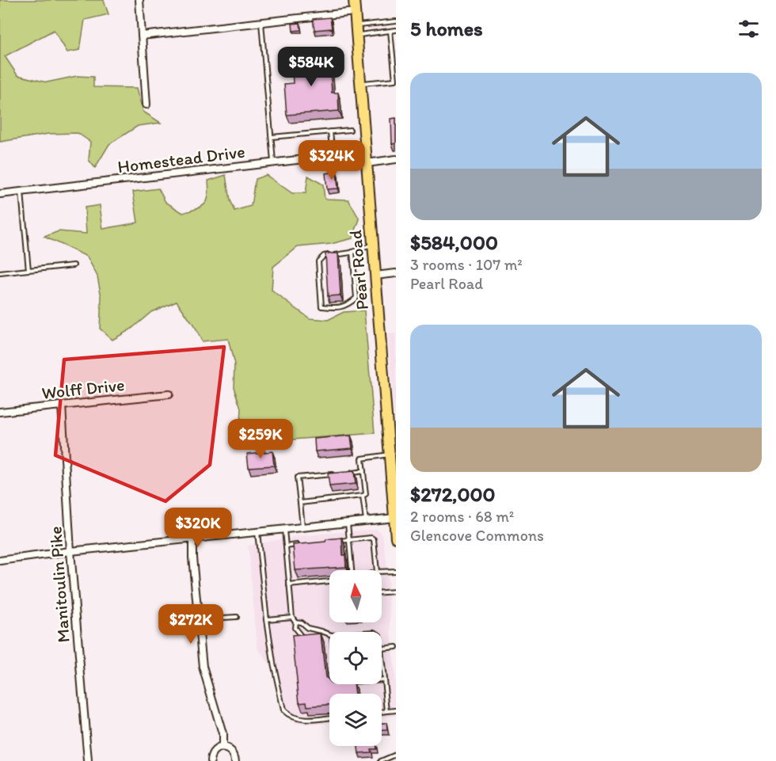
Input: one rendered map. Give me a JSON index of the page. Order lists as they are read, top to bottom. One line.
{"streets":{"main road":["Pearl Road"],"street":["Homestead Drive","Wolff Drive","Manitoulin Pike"]},"crossings":[["Homestead Drive","Pearl Road"],["Wolff Drive","Manitoulin Pike"]],"north":"top","page":{"heading":"5 homes","price":["$584K","$324K","$259K","$320K","$272K"],"list":[{"name":"$584,000","note":"3 rooms · 107 m² · Pearl Road"},{"name":"$272,000","note":"2 rooms · 68 m² · Glencove Commons"}]}}
